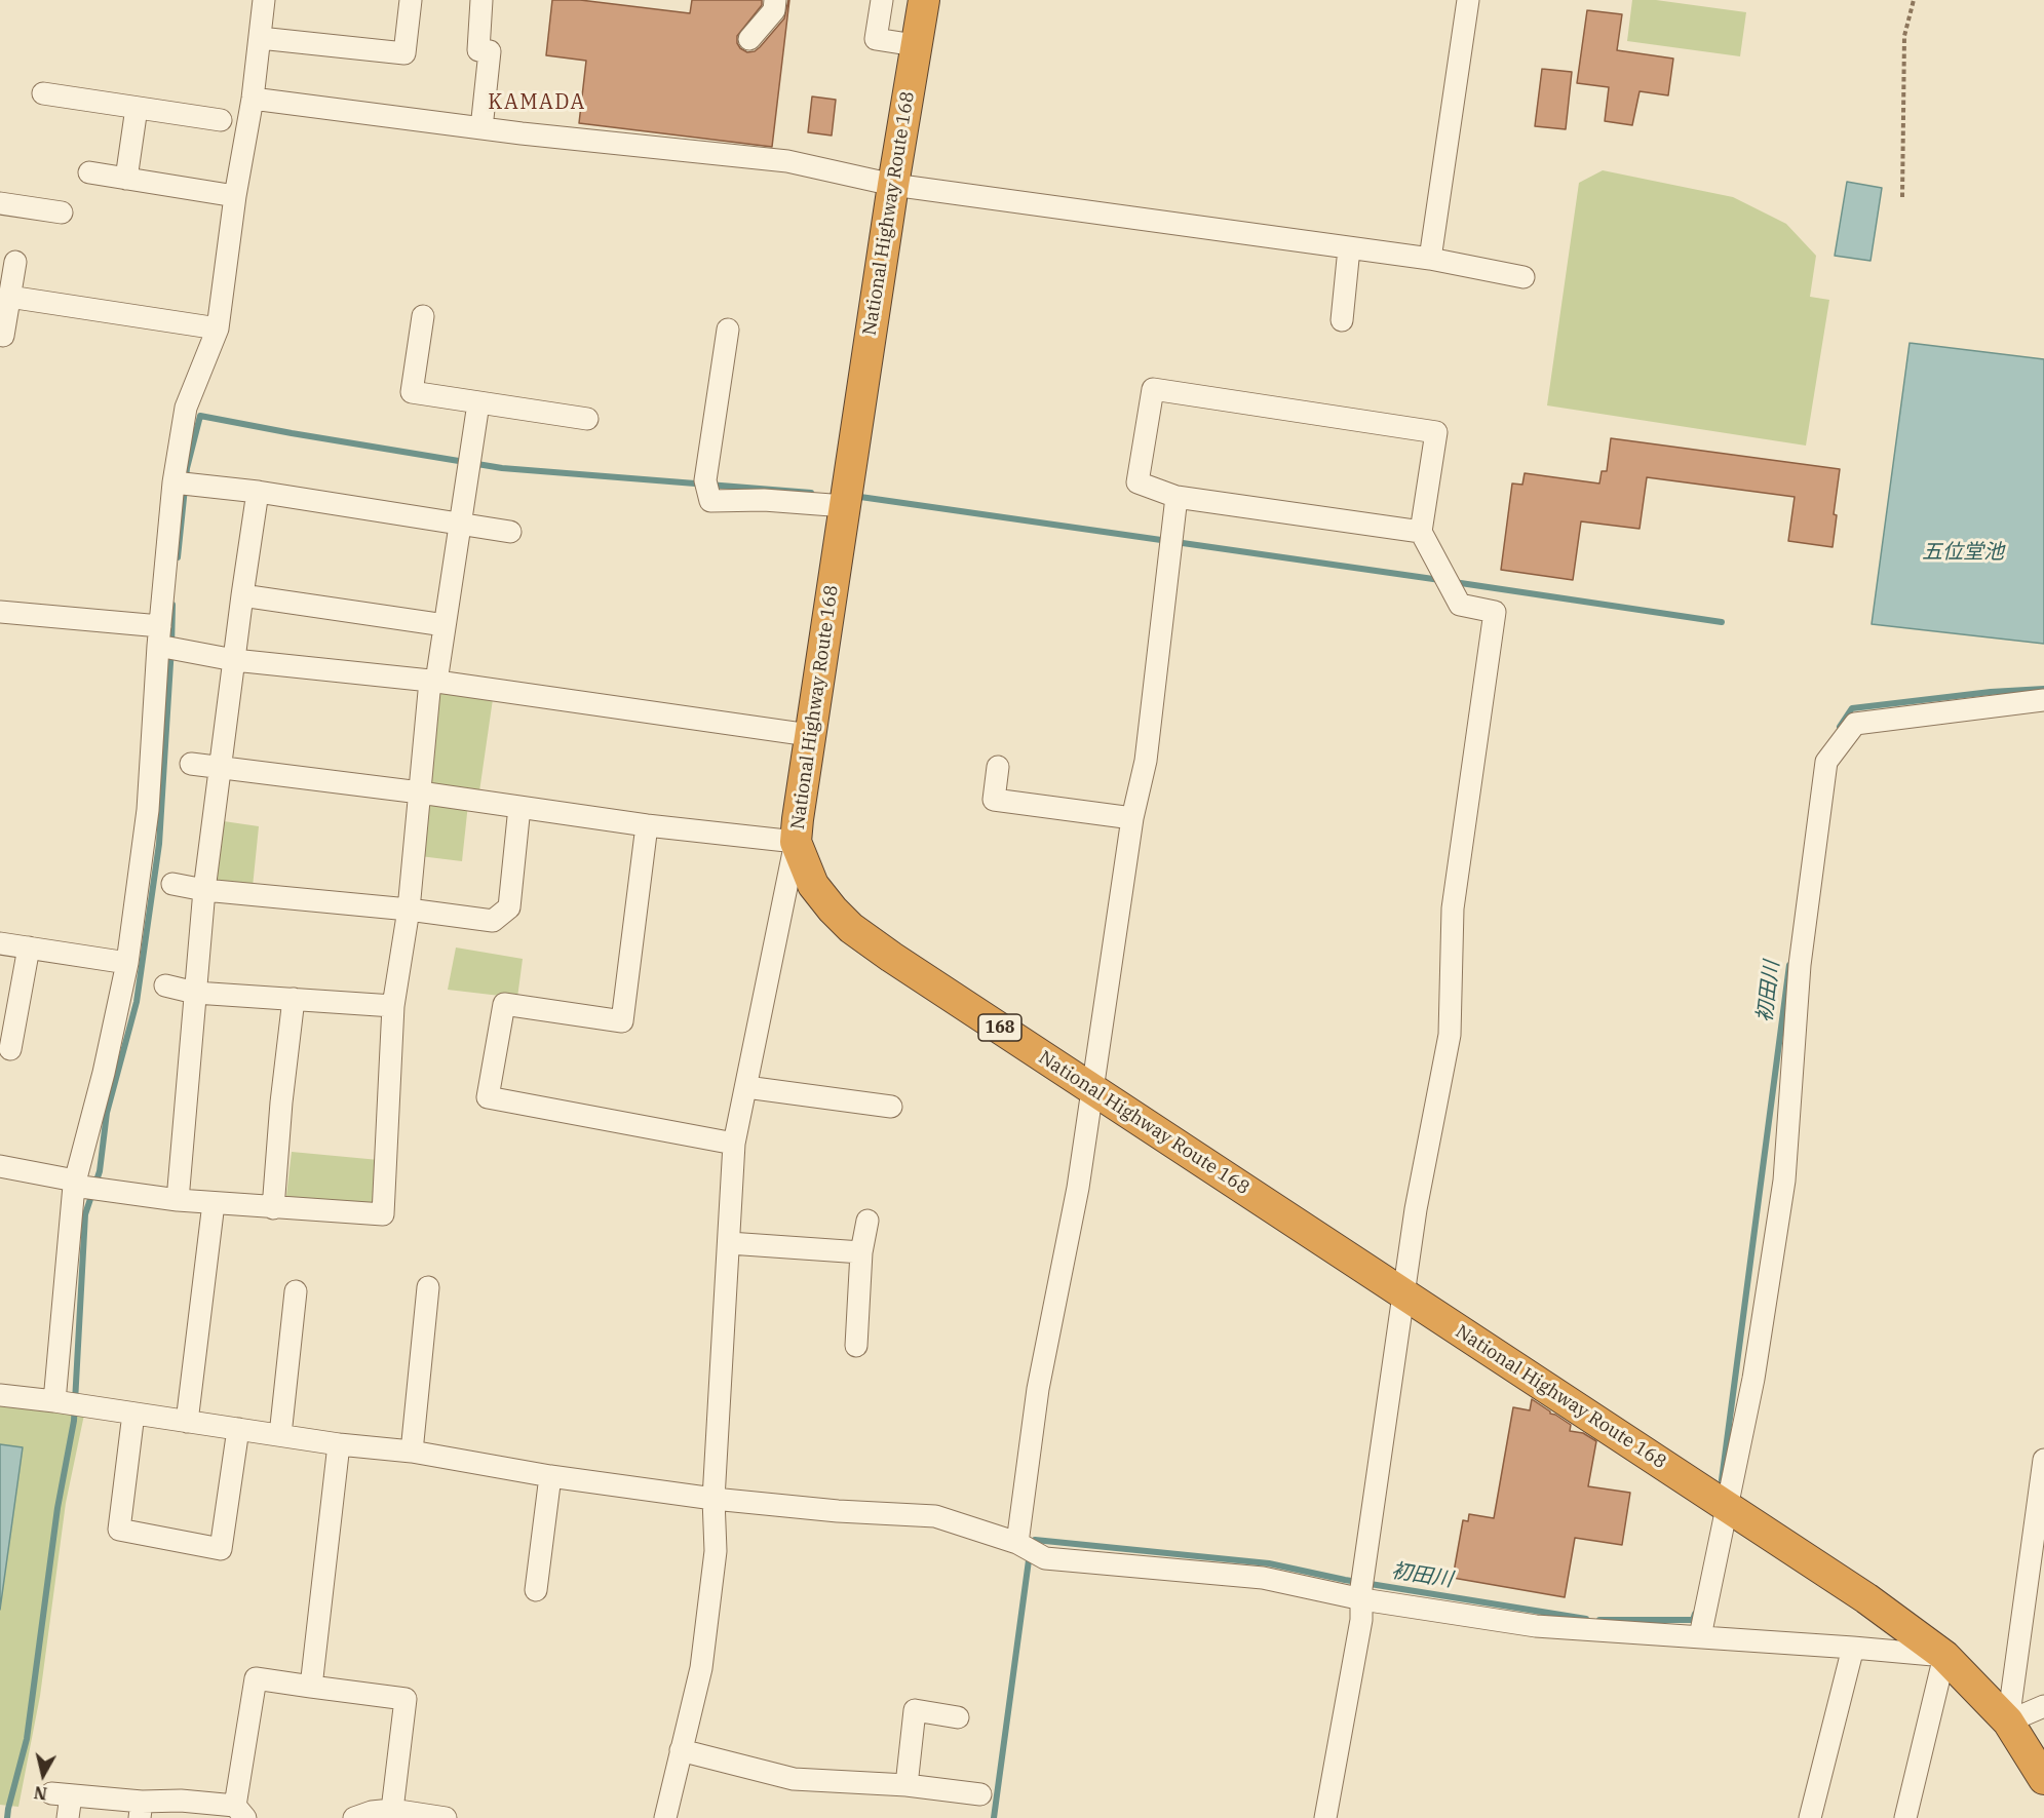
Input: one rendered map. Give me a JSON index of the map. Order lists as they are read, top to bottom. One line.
{"streets":{"highway":["National Highway Route 168","168"]},"districts":["KAMADA"],"water":["五位堂池","初田川"],"north":"bottom"}
